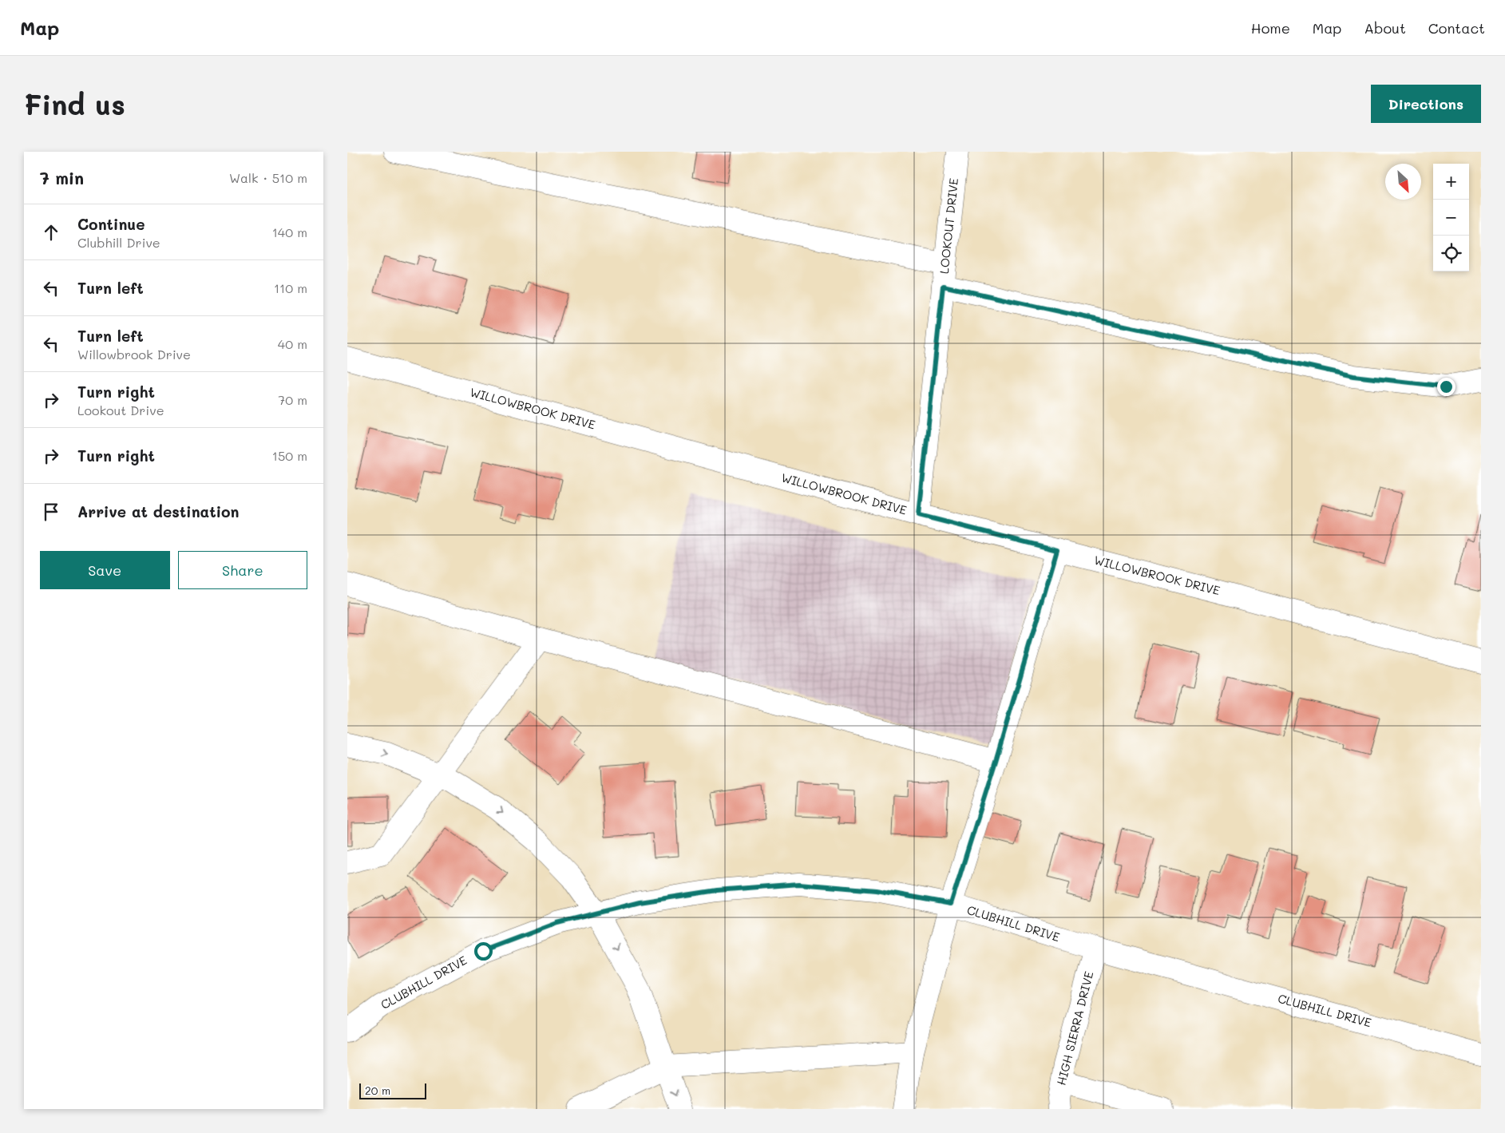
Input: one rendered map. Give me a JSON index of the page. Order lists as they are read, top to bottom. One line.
{"streets":{"street":["LOOKOUT DRIVE","WILLOWBROOK DRIVE","CLUBHILL DRIVE","HIGH SIERRA DRIVE"]},"crossings":[["LOOKOUT DRIVE","WILLOWBROOK DRIVE"],["CLUBHILL DRIVE","HIGH SIERRA DRIVE"]],"scale_bar":"20 m","north":"bottom right","page":{"header":"Map","nav":["Home","Map","About","Contact"],"buttons":["Directions",["Save","Share"]],"title":"Find us","heading":["7 min","Walk · 510 m"],"map_buttons":["+","−"],"list":[["Continue","Clubhill Drive","140 m"],["Turn left","110 m"],["Turn left","Willowbrook Drive","40 m"],["Turn right","Lookout Drive","70 m"],["Turn right","150 m"],"Arrive at destination"],"scale":"20 m"}}
